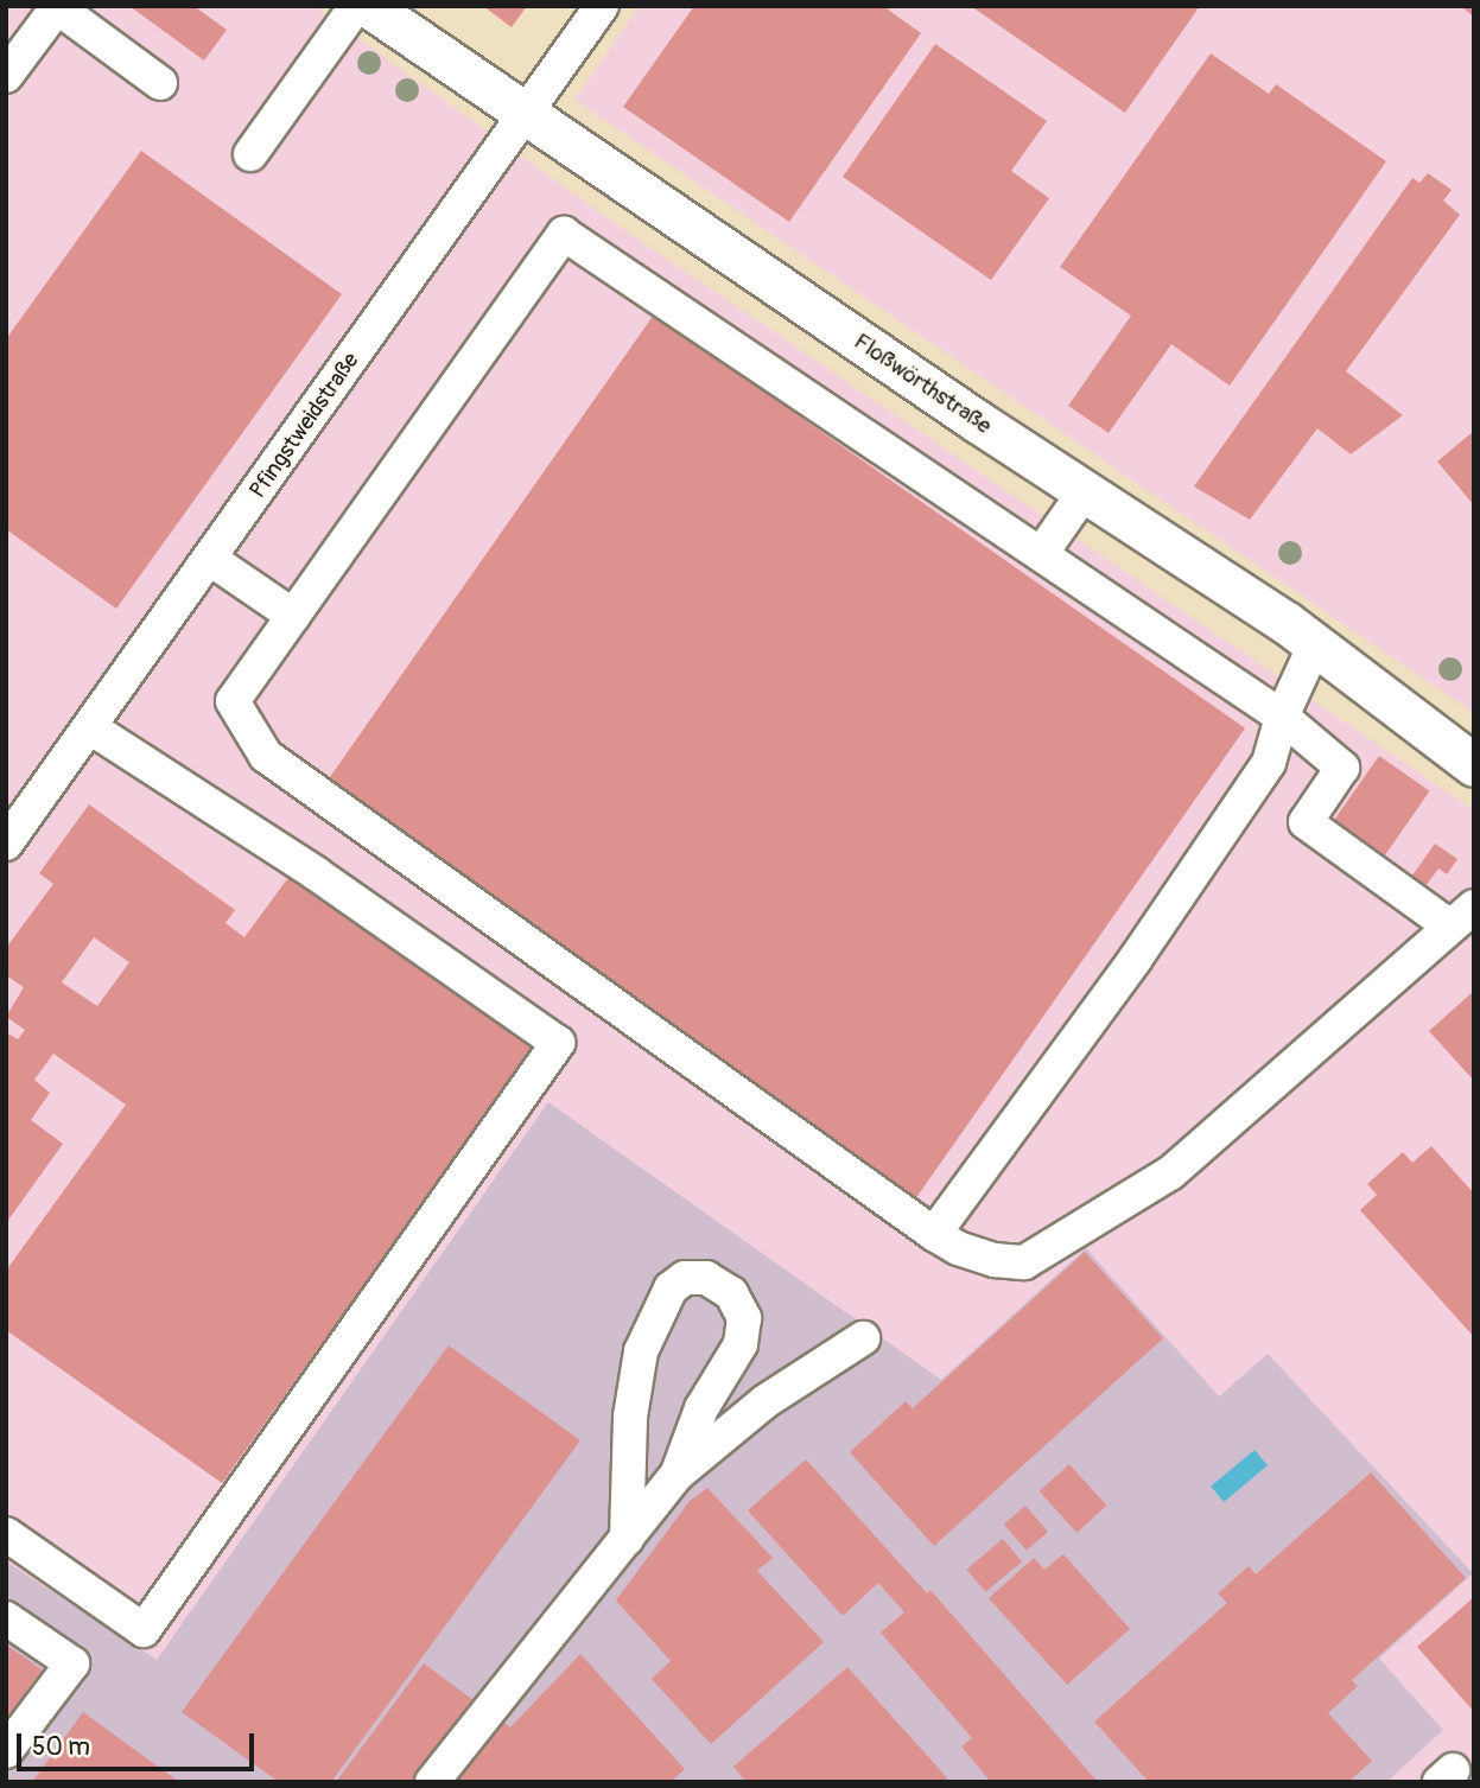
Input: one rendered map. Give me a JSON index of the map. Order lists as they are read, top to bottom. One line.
{"streets":{"main road":["Floßwörthstraße"],"street":["Pfingstweidstraße"]},"crossings":[["Floßwörthstraße","Pfingstweidstraße"]],"scale_bar":"50 m"}
